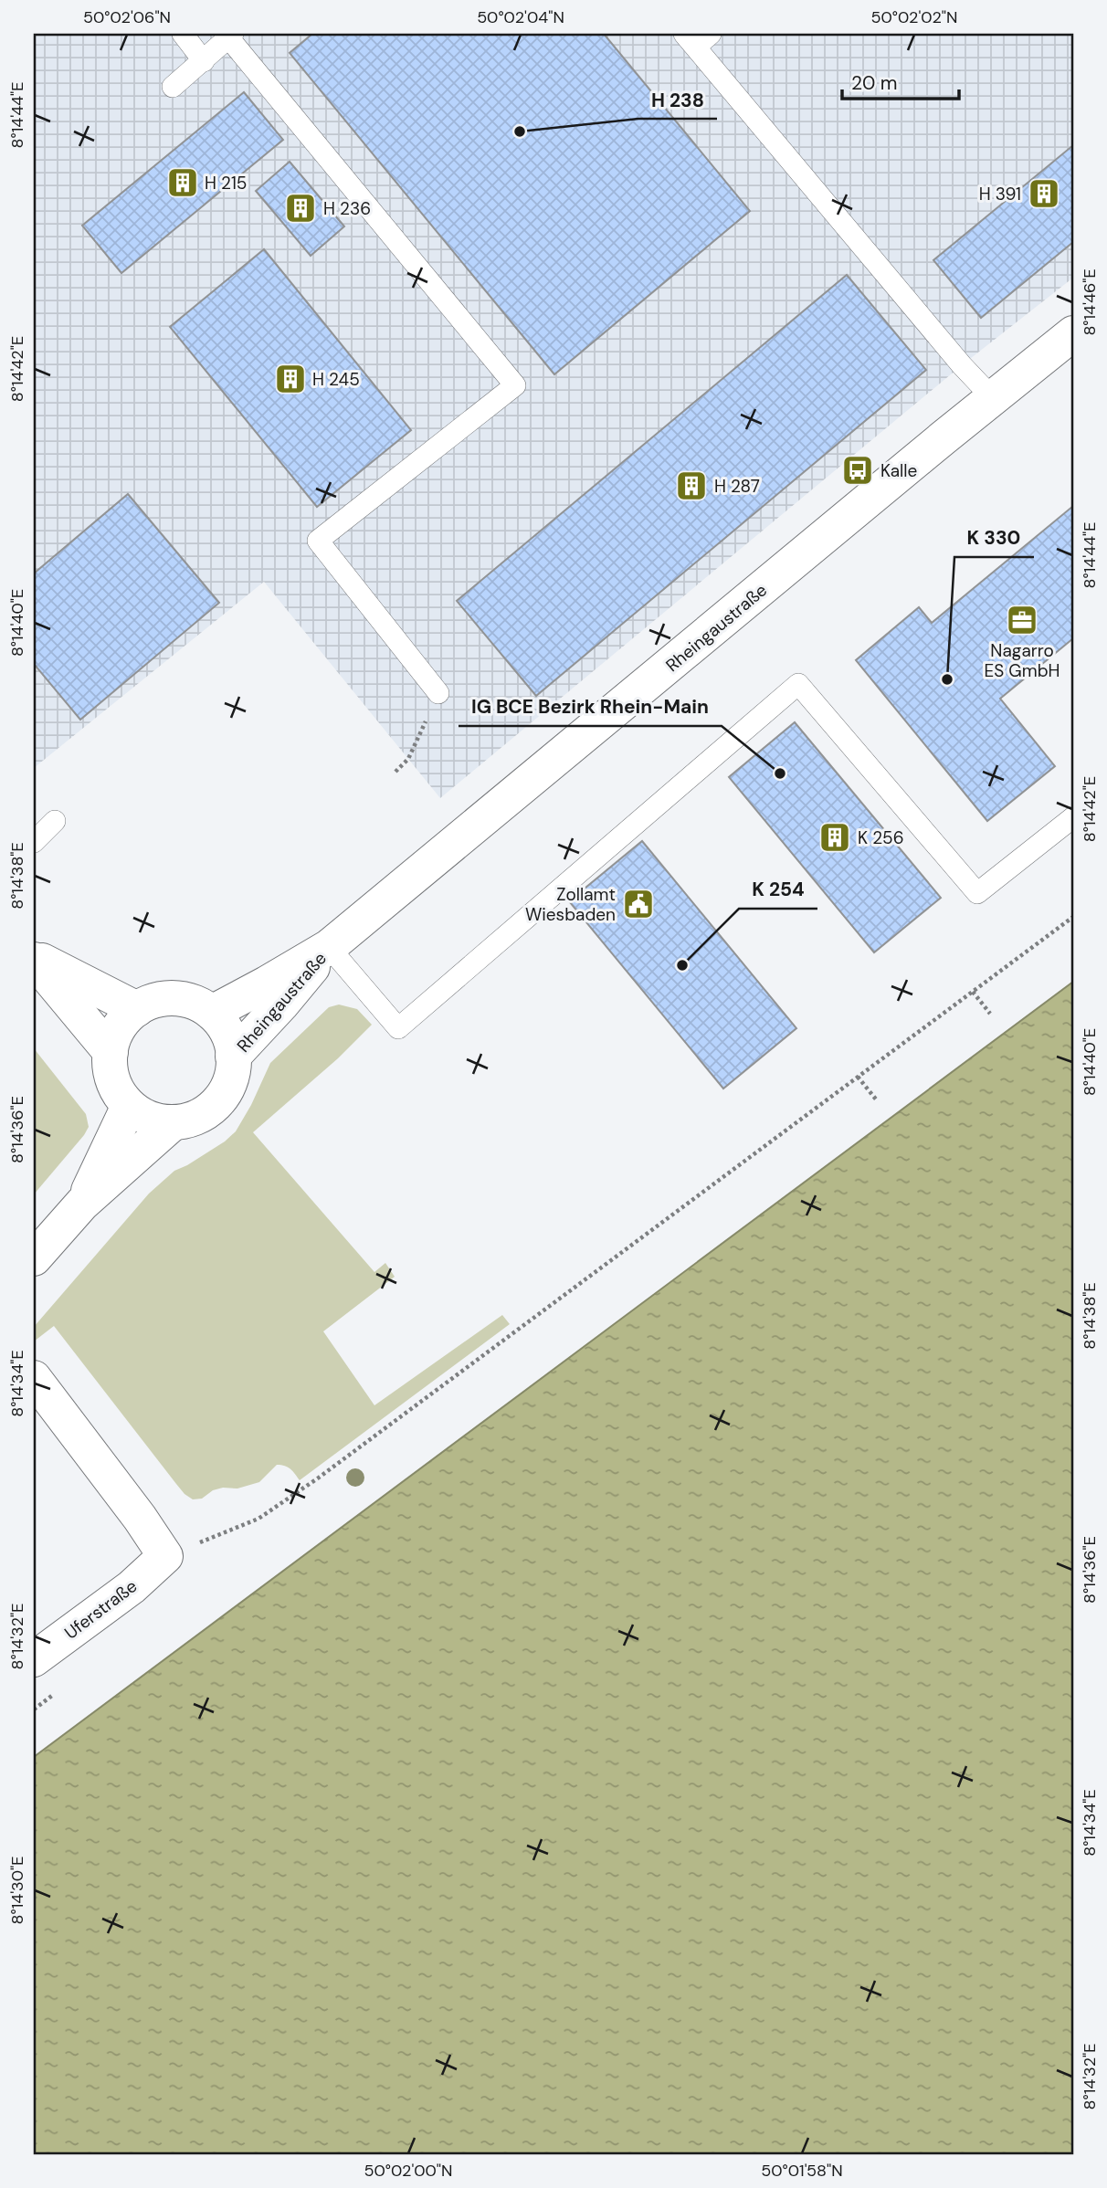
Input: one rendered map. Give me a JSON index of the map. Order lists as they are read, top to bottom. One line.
{"streets":{"street":["Rheingaustraße","Uferstraße"]},"places":{"other":["H 238","K 330","IG BCE Bezirk Rhein-Main","K 254"],"building":["H 215","H 391","H 236","H 245","H 287","K 256"],"bus stop":["Kalle"],"office":["Nagarro ES GmbH"],"public building":["Zollamt Wiesbaden"]},"scale_bar":"20 m","coordinates":["50°02'06\"N","50°02'04\"N","50°02'02\"N","8°14'44\"E","8°14'46\"E","8°14'42\"E","8°14'40\"E","8°14'38\"E","8°14'36\"E","8°14'34\"E","8°14'32\"E","8°14'30\"E","50°02'00\"N","50°01'58\"N"]}
